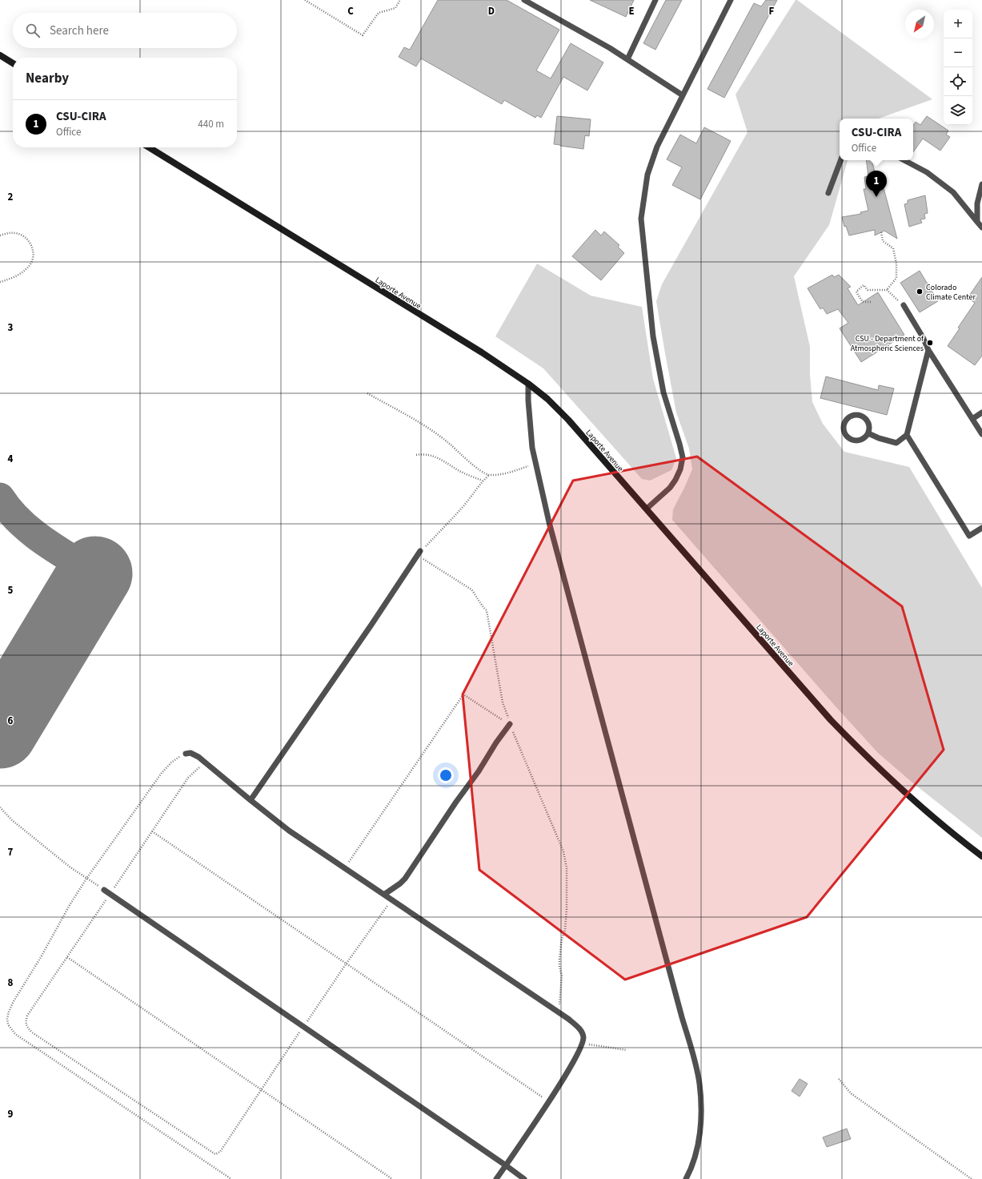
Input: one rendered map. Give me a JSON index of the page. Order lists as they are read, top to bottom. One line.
{"streets":{"street":["Laporte Avenue"]},"places":["Colorado Climate Center","CSU - Department of Atmospheric Sciences"],"north":"bottom left","page":{"map_buttons":["+","−"],"search":"Search here","heading":"Nearby","list":[{"mark":"1","name":"CSU-CIRA","note":"Office","value":"440 m"}],"popup":["CSU-CIRA","Office"],"pins":"1"},"grid":{"columns":["C","D","E","F"],"rows":["2","3","4","5","6","7","8","9"]}}
